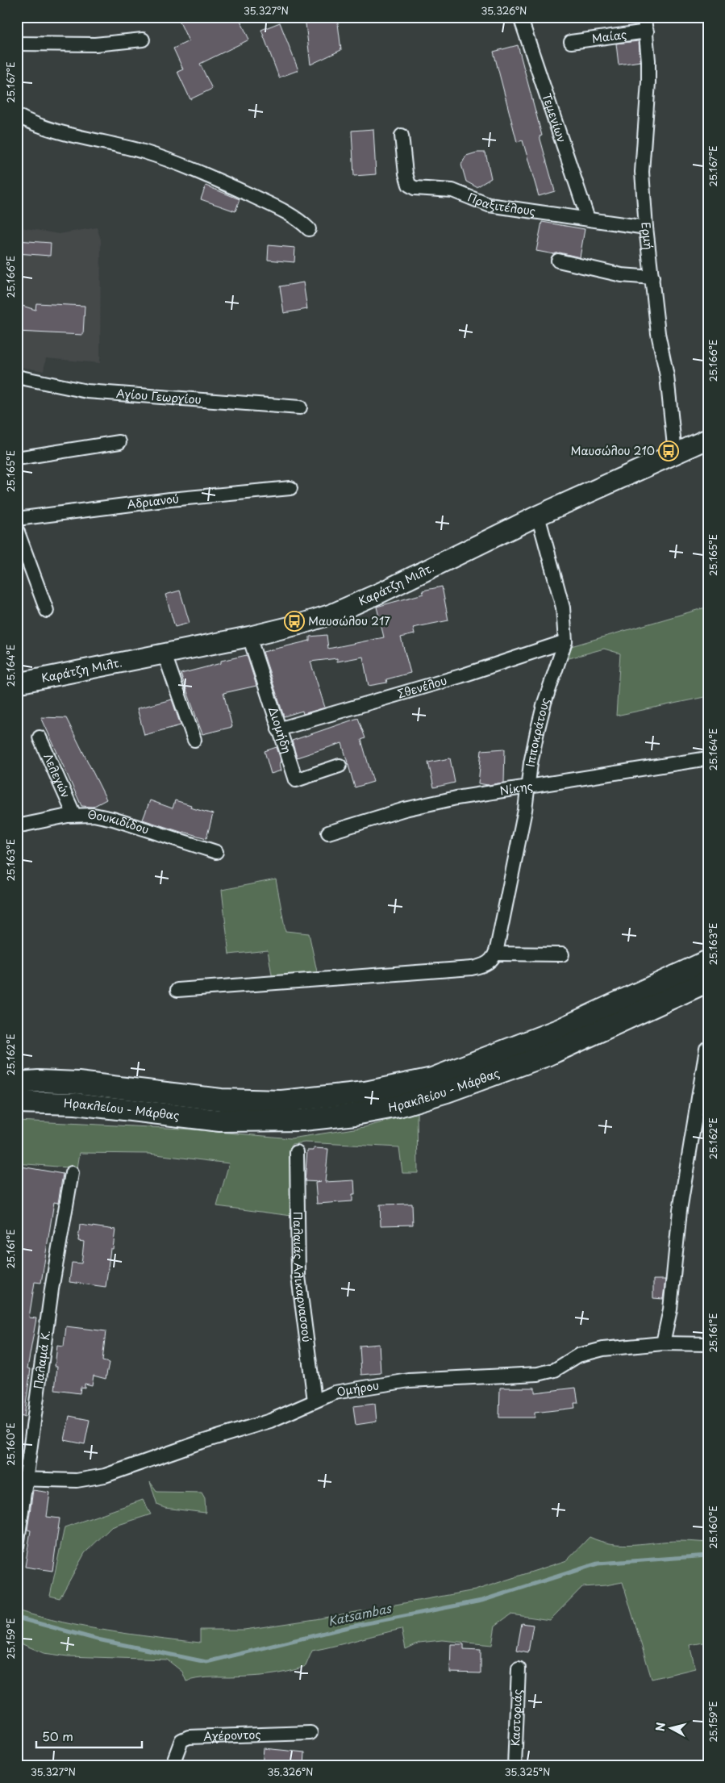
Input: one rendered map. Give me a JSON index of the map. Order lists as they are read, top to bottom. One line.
{"streets":{"main road":["Ηρακλείου - Μάρθας"],"street":["Μαίας","Τεμενίων","Πραξιτέλους","Ερμή","Αγίου Γεωργίου","Αδριανού","Καράτζη Μιλτ.","Σθενέλου","Διομήδη","Ιπποκράτους","Λελεγών","Νίκης","Θουκιδίδου","Παλαιάς Αλικαρνασσού","Παλαμά Κ.","Ομήρου","Καστοριάς","Αχέροντος"]},"crossings":[["Μαίας","Ερμή"],["Τεμενίων","Πραξιτέλους"],["Πραξιτέλους","Ερμή"],["Ερμή","Καράτζη Μιλτ."],["Καράτζη Μιλτ.","Διομήδη"],["Καράτζη Μιλτ.","Ιπποκράτους"],["Σθενέλου","Διομήδη"],["Σθενέλου","Ιπποκράτους"],["Ιπποκράτους","Νίκης"],["Λελεγών","Θουκιδίδου"],["Παλαιάς Αλικαρνασσού","Ομήρου"],["Παλαμά Κ.","Ομήρου"]],"water":["Katsambas"],"places":{"bus stop":["Μαυσώλου 210","Μαυσώλου 217"]},"scale_bar":"50 m","north":"left","coordinates":["35.327°N","35.326°N","25.167°E","25.166°E","25.165°E","25.164°E","25.163°E","25.162°E","25.161°E","25.160°E","25.159°E","35.325°N"]}
